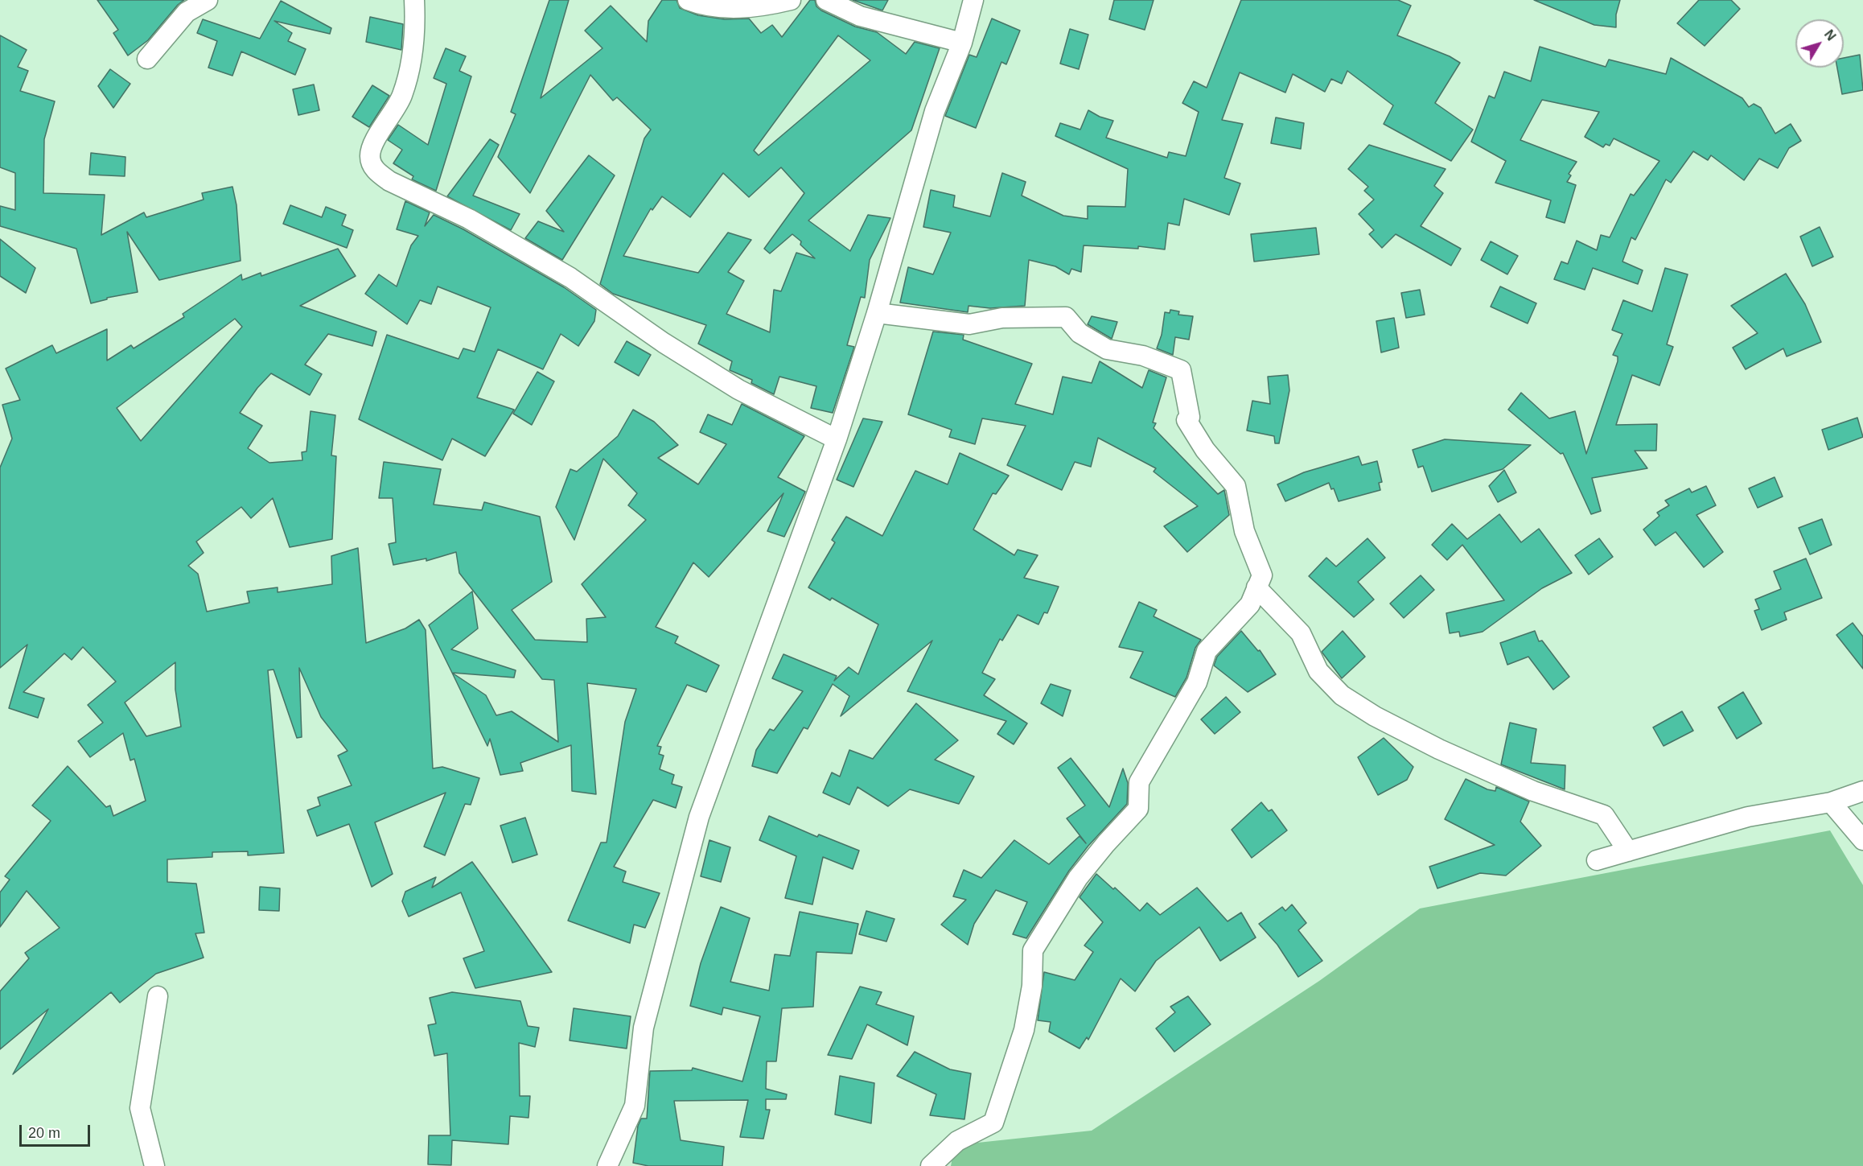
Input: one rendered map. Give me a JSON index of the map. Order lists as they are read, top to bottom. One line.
{"scale_bar":"20 m","north":"top right"}
